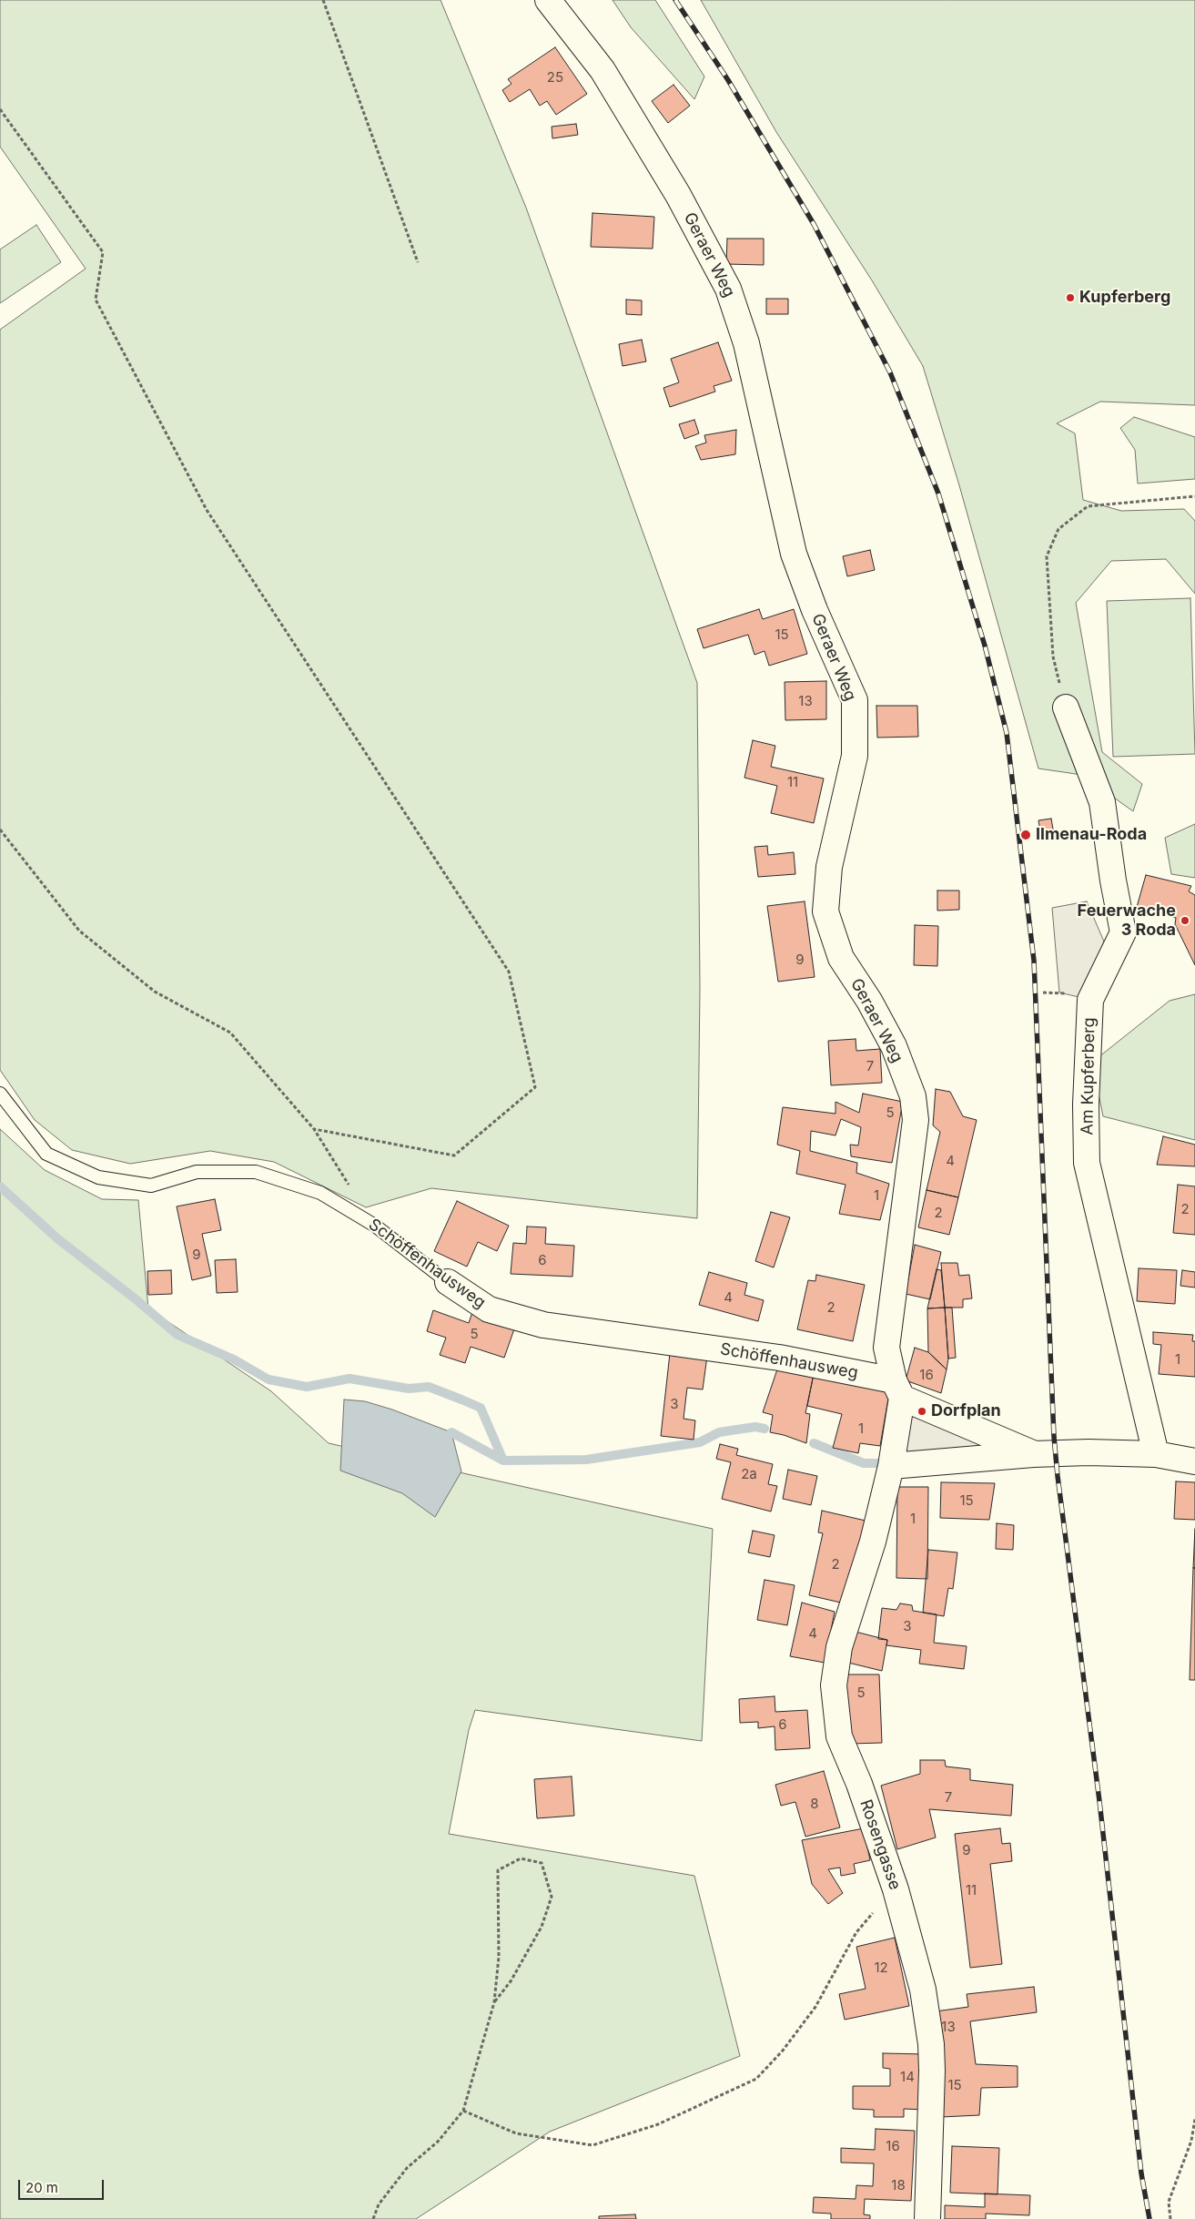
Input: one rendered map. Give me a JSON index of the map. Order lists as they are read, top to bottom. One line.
{"streets":{"street":["Geraer Weg","Am Kupferberg","Schöffenhausweg","Rosengasse"]},"crossings":[["Geraer Weg","Schöffenhausweg"]],"places":["Kupferberg","Ilmenau-Roda","Feuerwache 3 Roda","Dorfplan"],"house_numbers":["25","15","13","11","9","7","5","4","1","2","2","9","6","4","2","5","1","16","3","1","2a","15","1","2","3","4","5","6","7","8","9","11","12","13","14","15","16","18"],"scale_bar":"20 m"}
